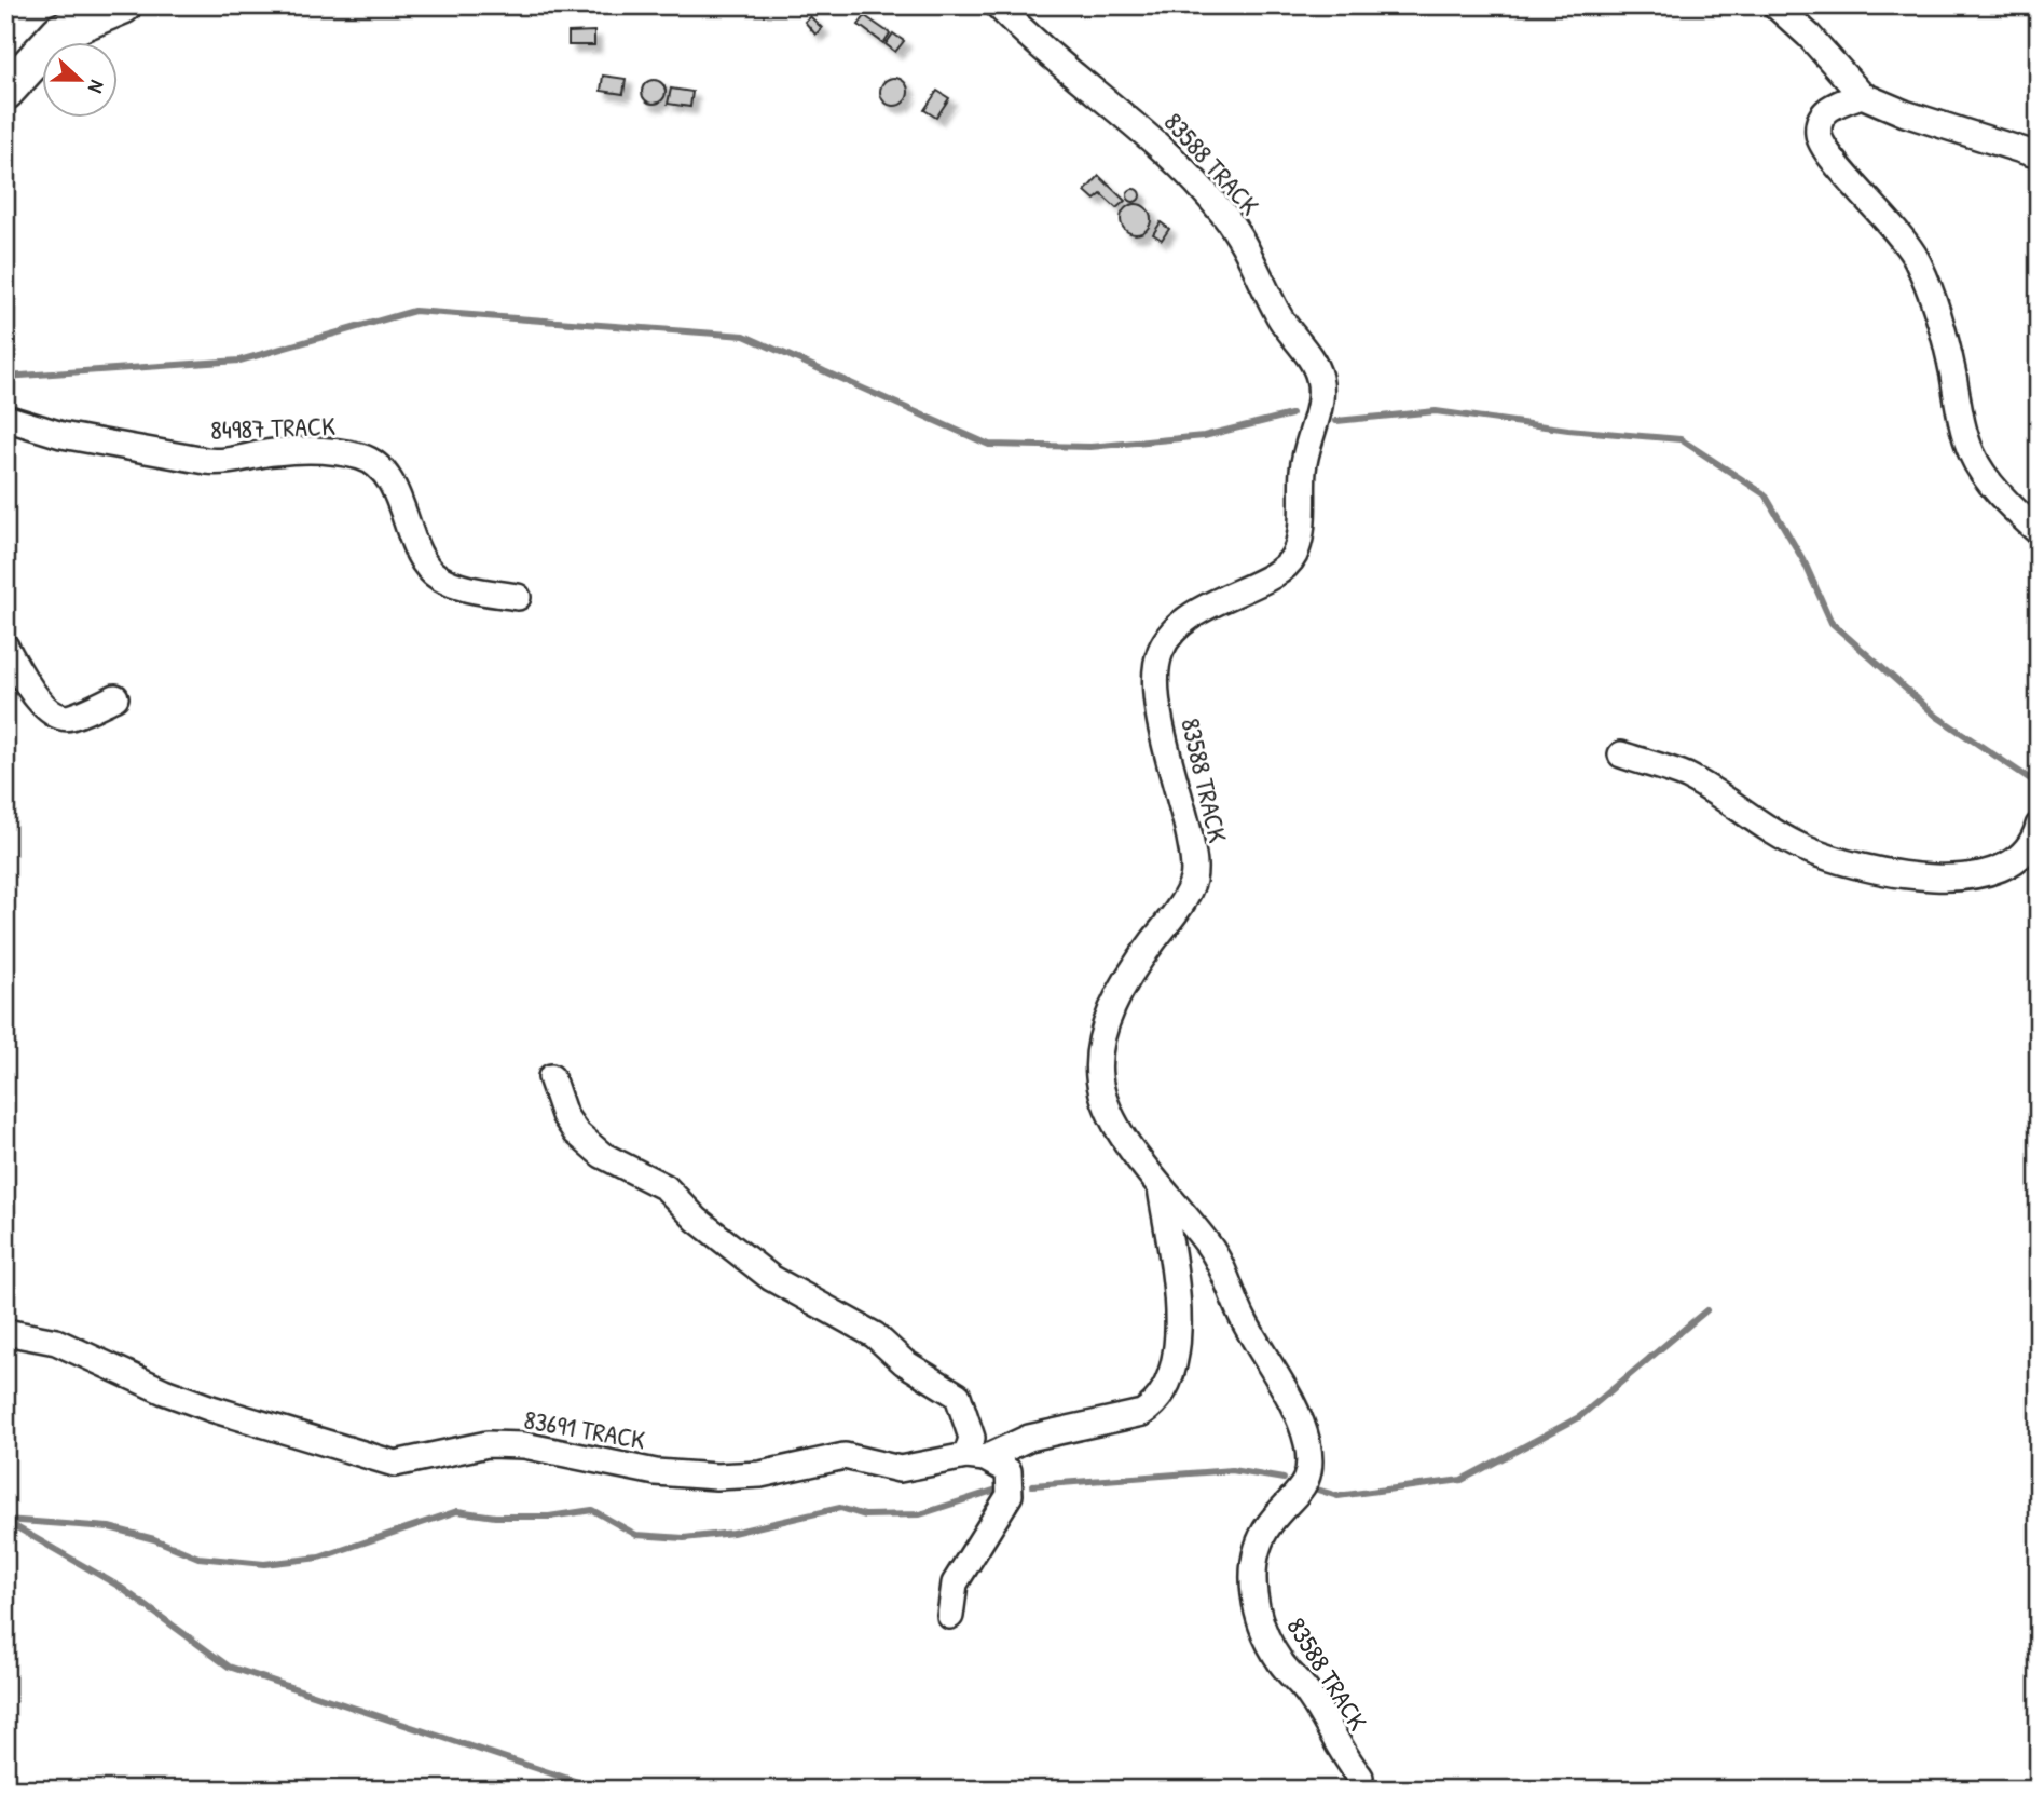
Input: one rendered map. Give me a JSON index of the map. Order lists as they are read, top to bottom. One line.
{"streets":{"street":["83588 TRACK","84987 TRACK","83691 TRACK"]},"crossings":[["83588 TRACK","83691 TRACK"]],"north":"right"}
